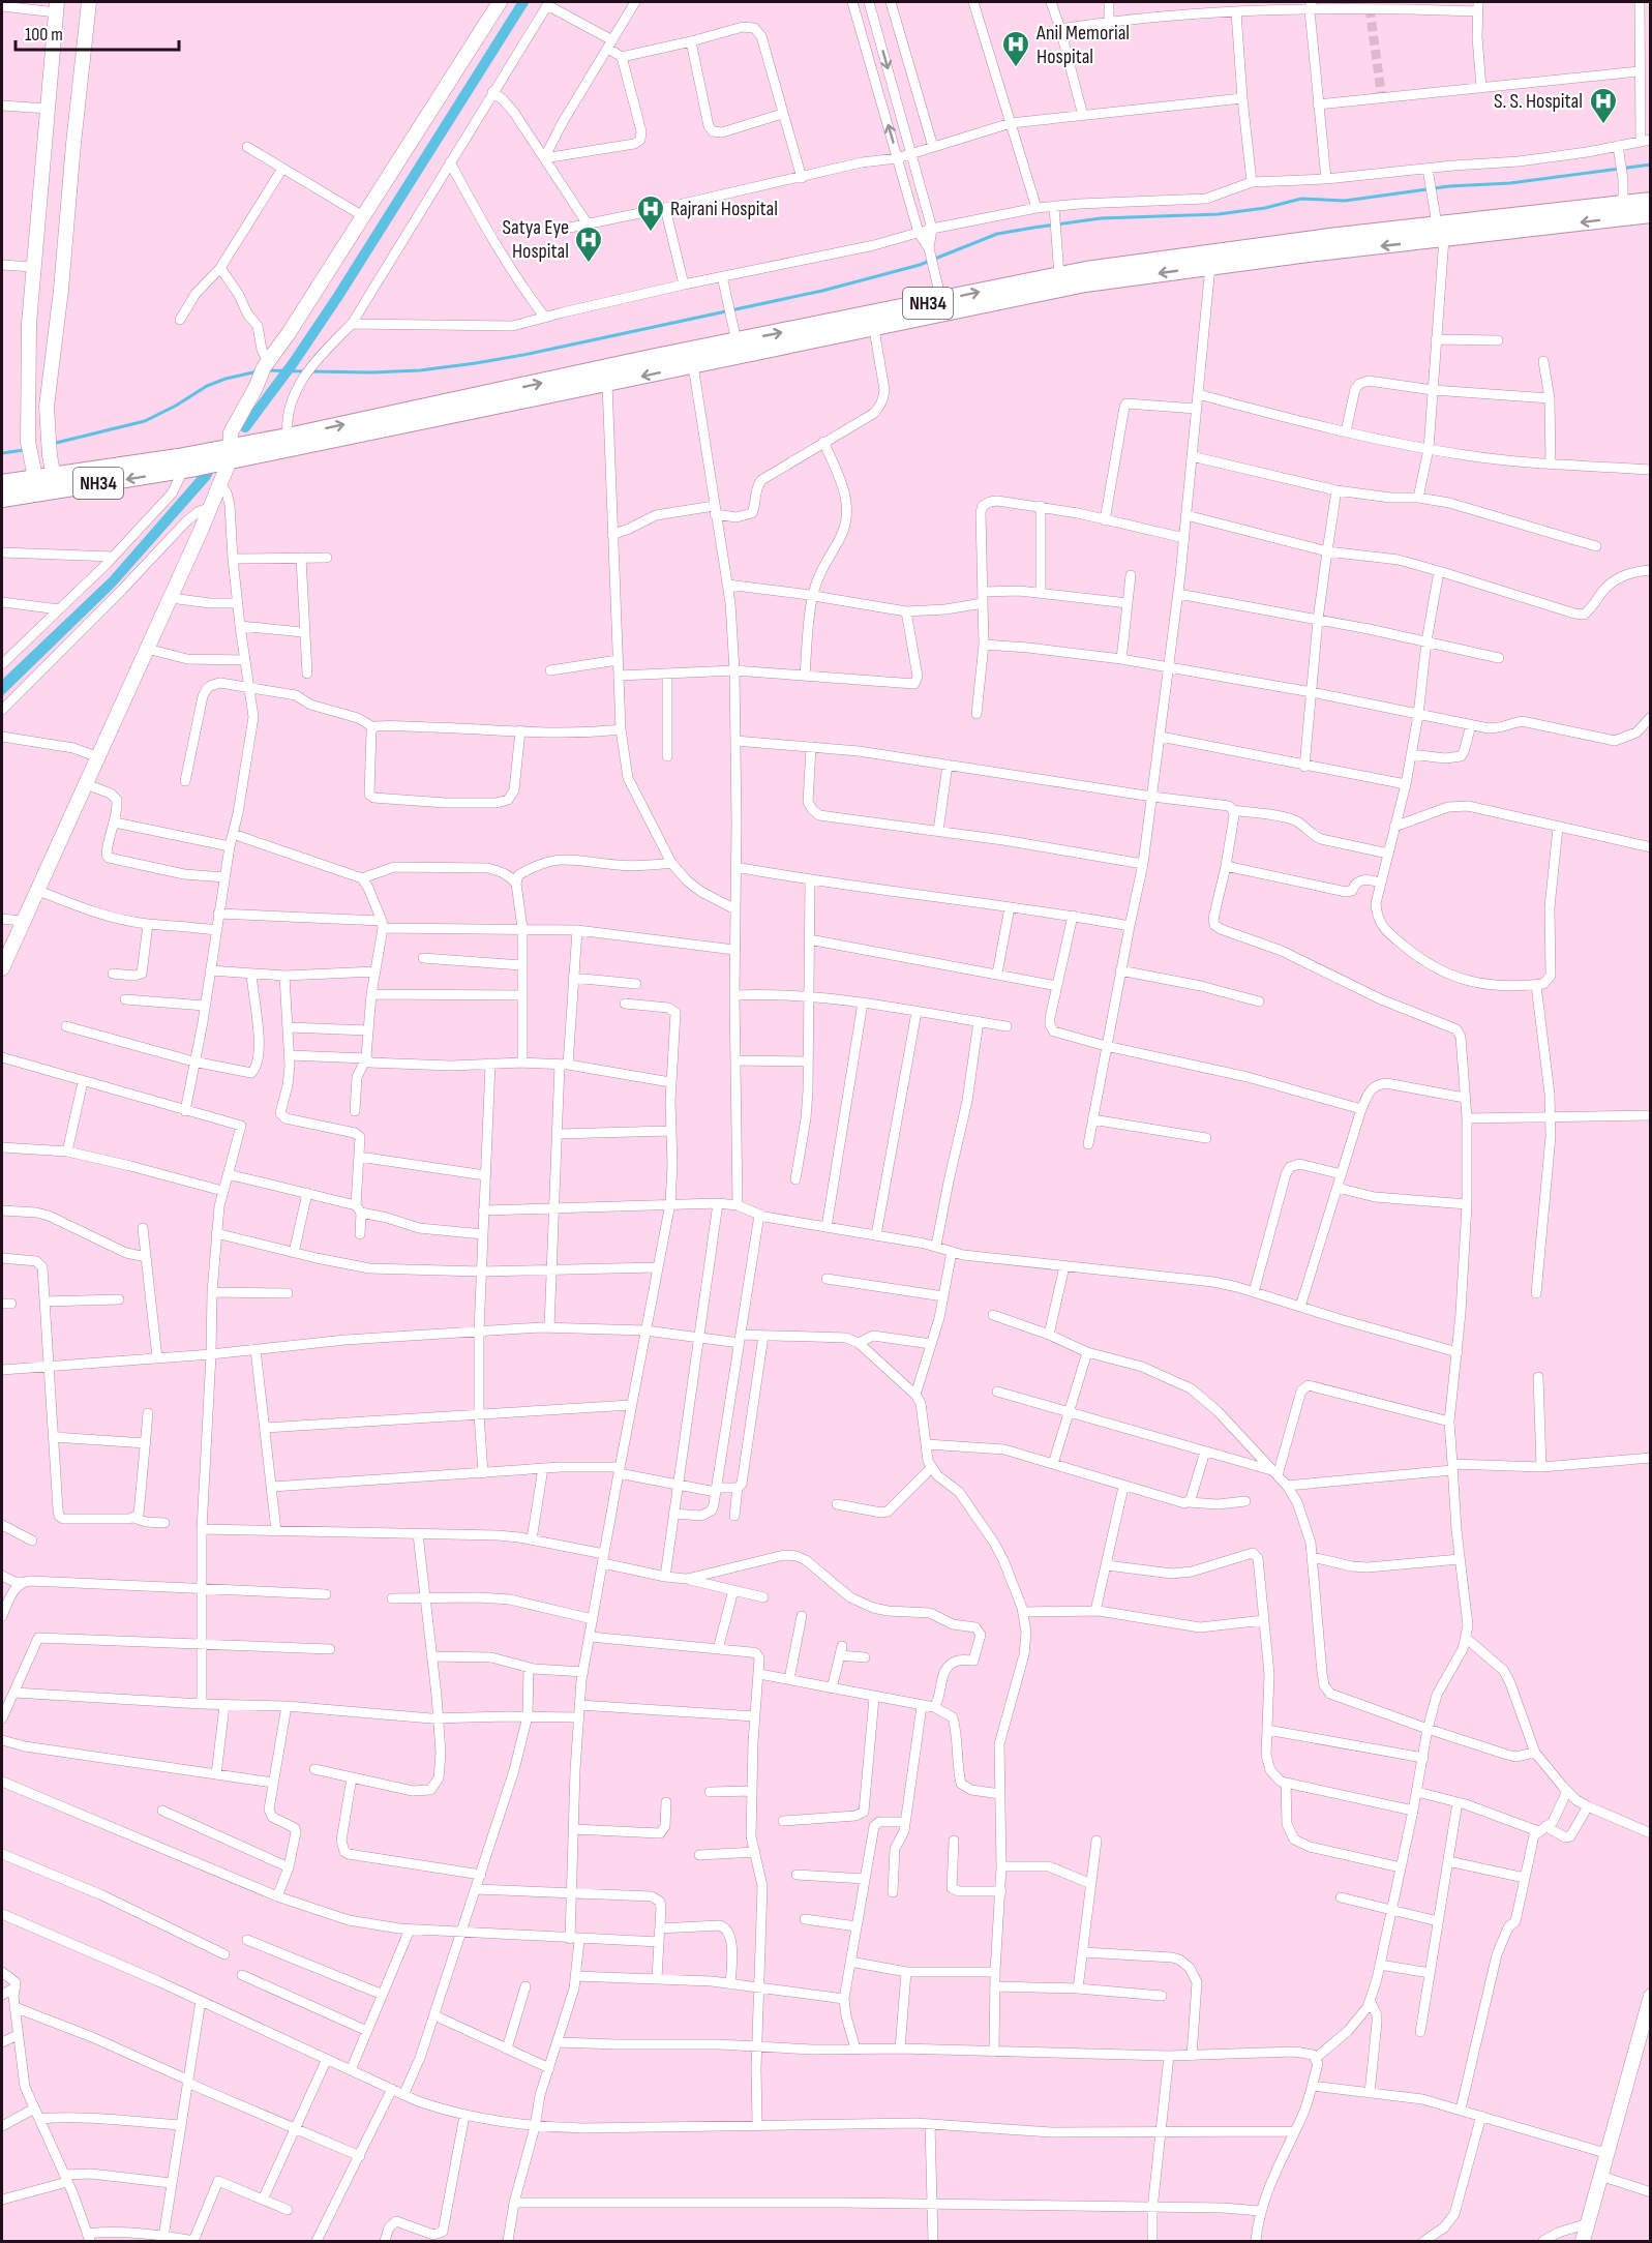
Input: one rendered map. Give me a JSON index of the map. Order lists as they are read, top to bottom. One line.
{"streets":{"highway":["NH34"]},"places":{"hospital":["Anil Memorial Hospital","S. S. Hospital","Rajrani Hospital","Satya Eye Hospital"]},"scale_bar":"100 m"}
